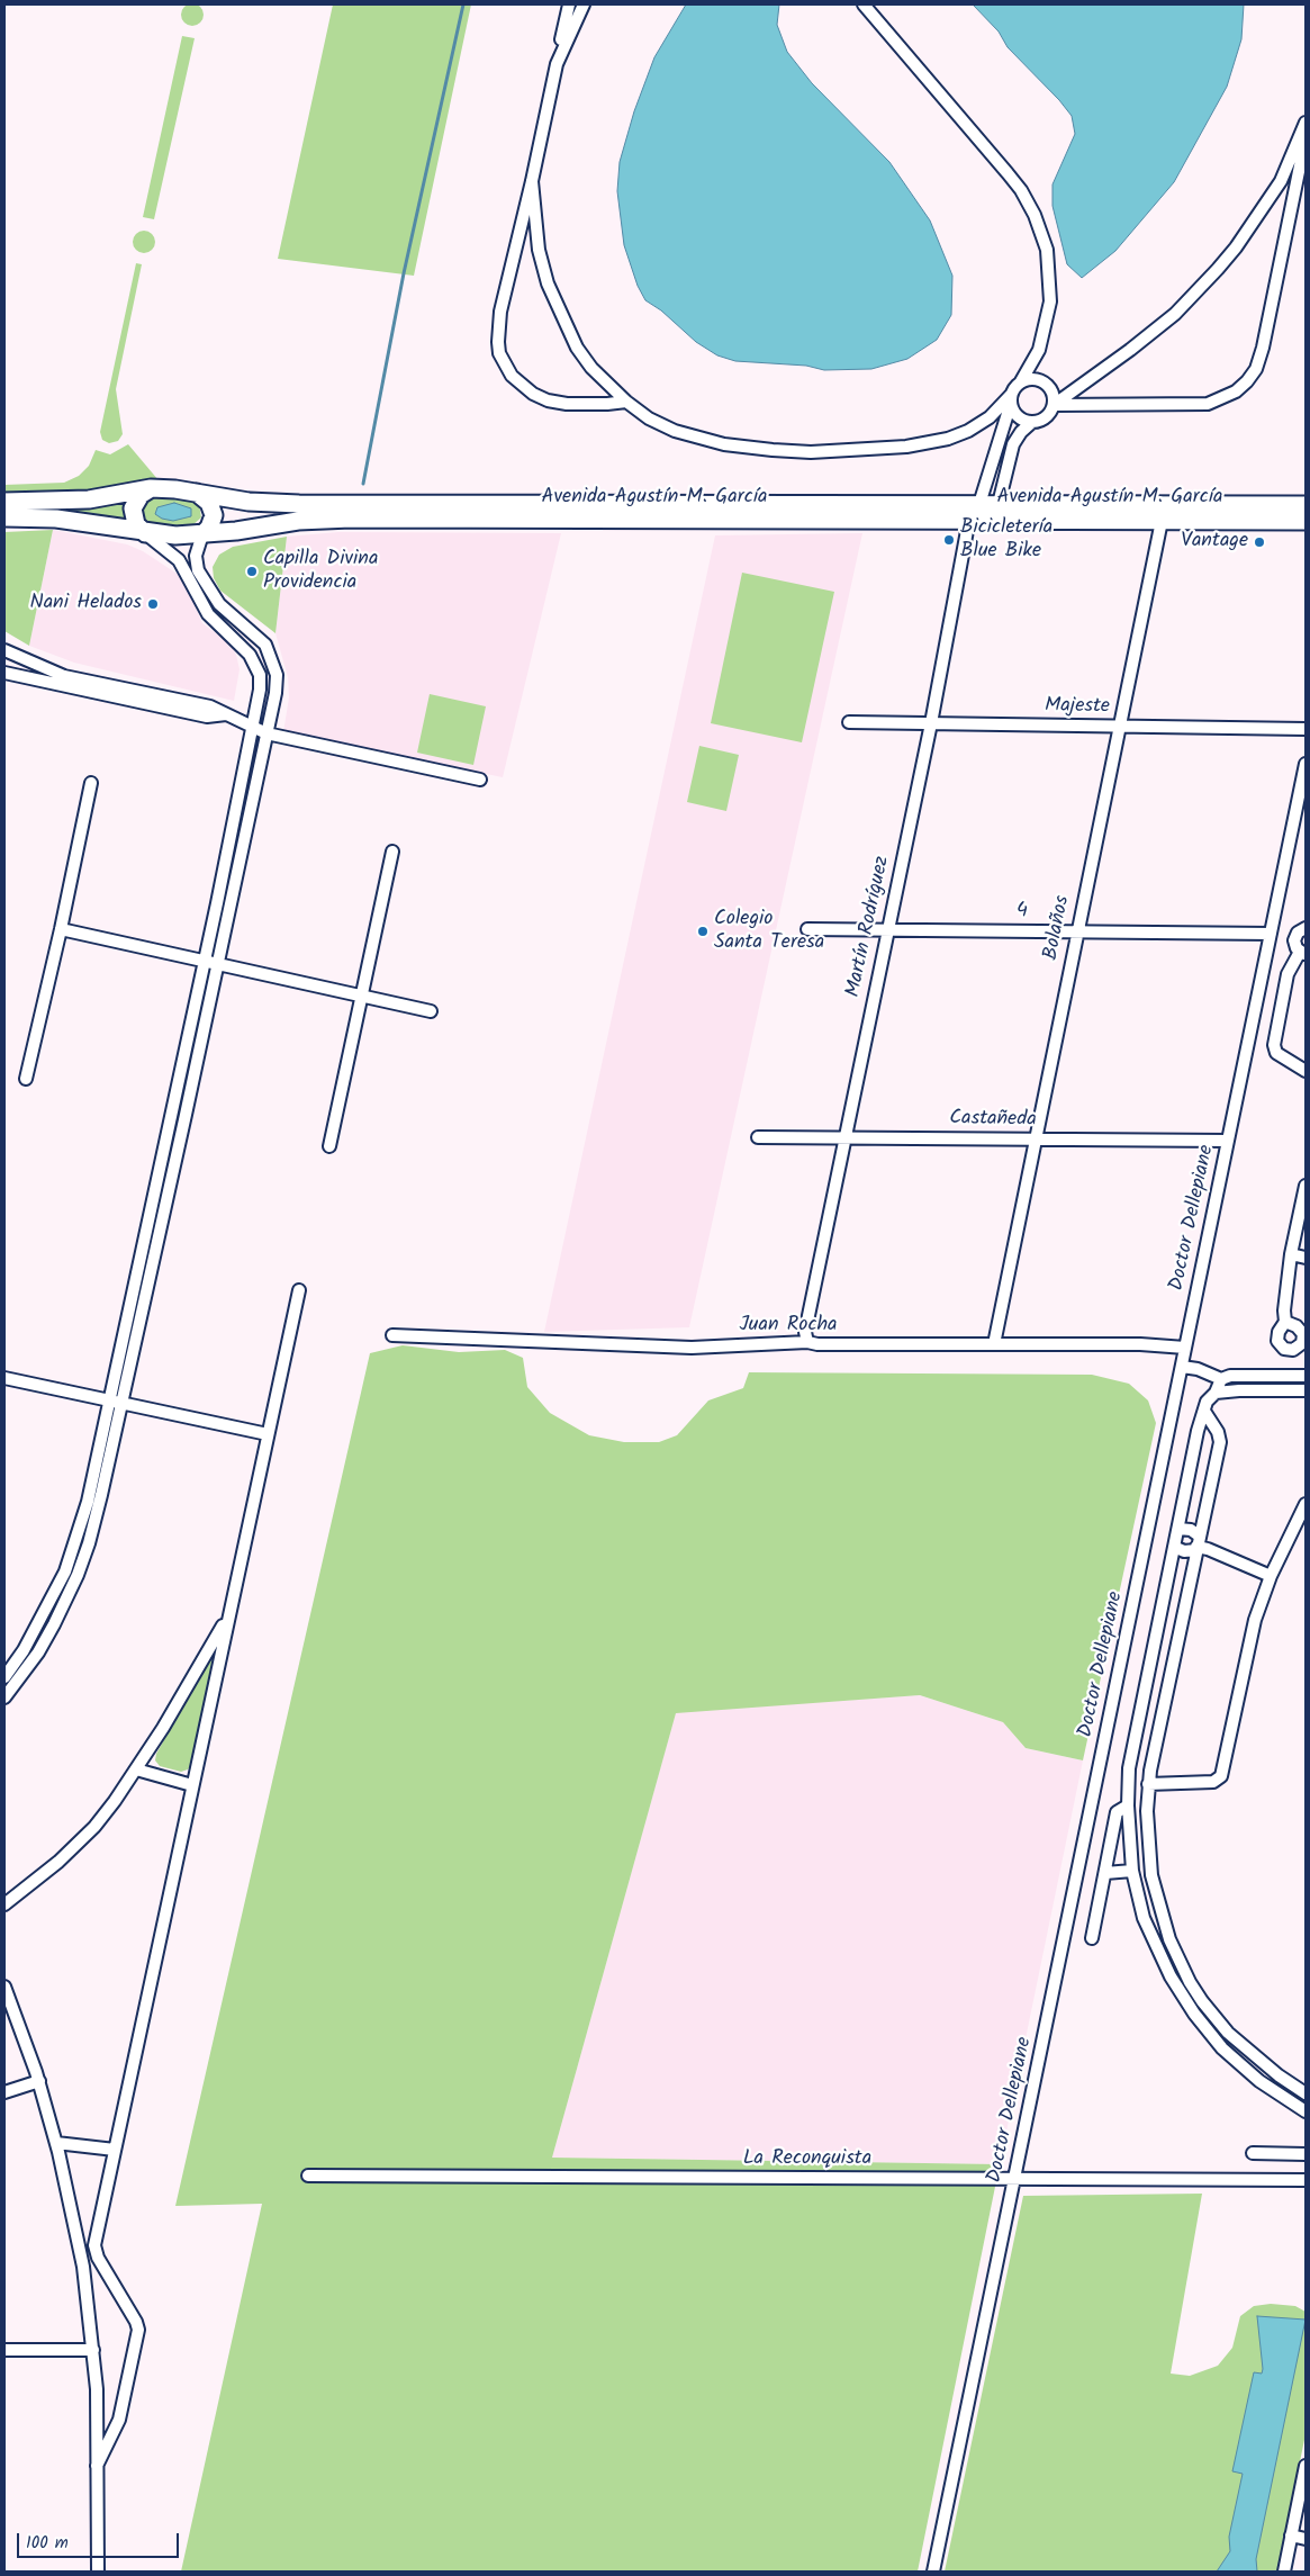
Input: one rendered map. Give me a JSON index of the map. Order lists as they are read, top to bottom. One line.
{"streets":{"main road":["Avenida Agustín M. García"],"street":["Majeste","4","Martín Rodríguez","Bolaños","Castañeda","Doctor Dellepiane","Juan Rocha","La Reconquista"]},"crossings":[["Avenida Agustín M. García","Martín Rodríguez"],["Avenida Agustín M. García","Bolaños"],["Majeste","Martín Rodríguez"],["Majeste","Bolaños"],["4","Martín Rodríguez"],["4","Bolaños"],["4","Doctor Dellepiane"],["Martín Rodríguez","Castañeda"],["Martín Rodríguez","Juan Rocha"],["Bolaños","Castañeda"],["Bolaños","Juan Rocha"],["Castañeda","Doctor Dellepiane"],["Doctor Dellepiane","Juan Rocha"],["Doctor Dellepiane","La Reconquista"]],"places":["Bicicletería Blue Bike","Vantage","Capilla Divina Providencia","Nani Helados","Colegio Santa Teresa"],"scale_bar":"100 m"}
